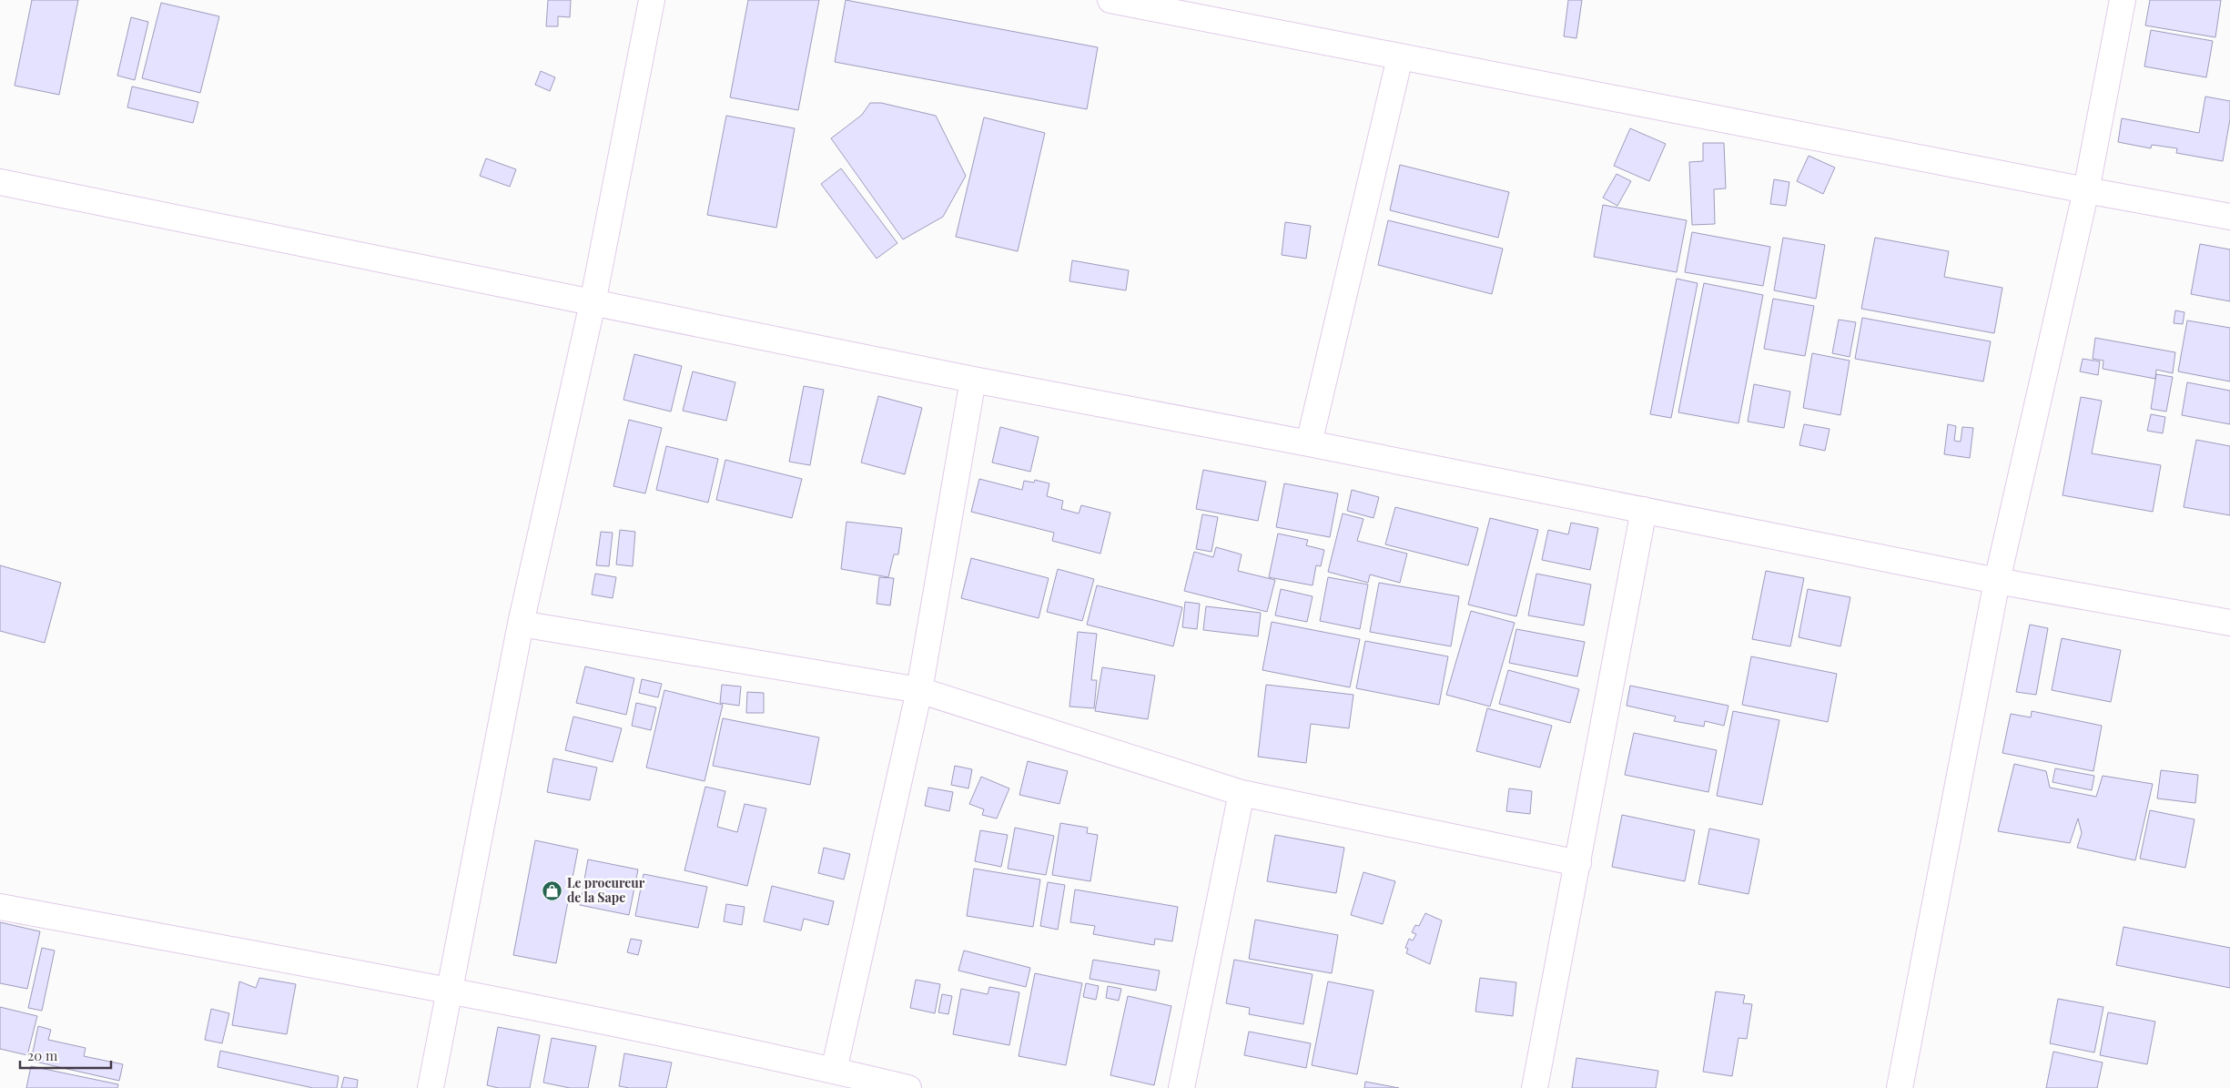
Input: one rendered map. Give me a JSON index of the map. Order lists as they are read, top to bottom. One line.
{"places":{"shop":["Le procureur de la Sape"]},"scale_bar":"20 m"}
